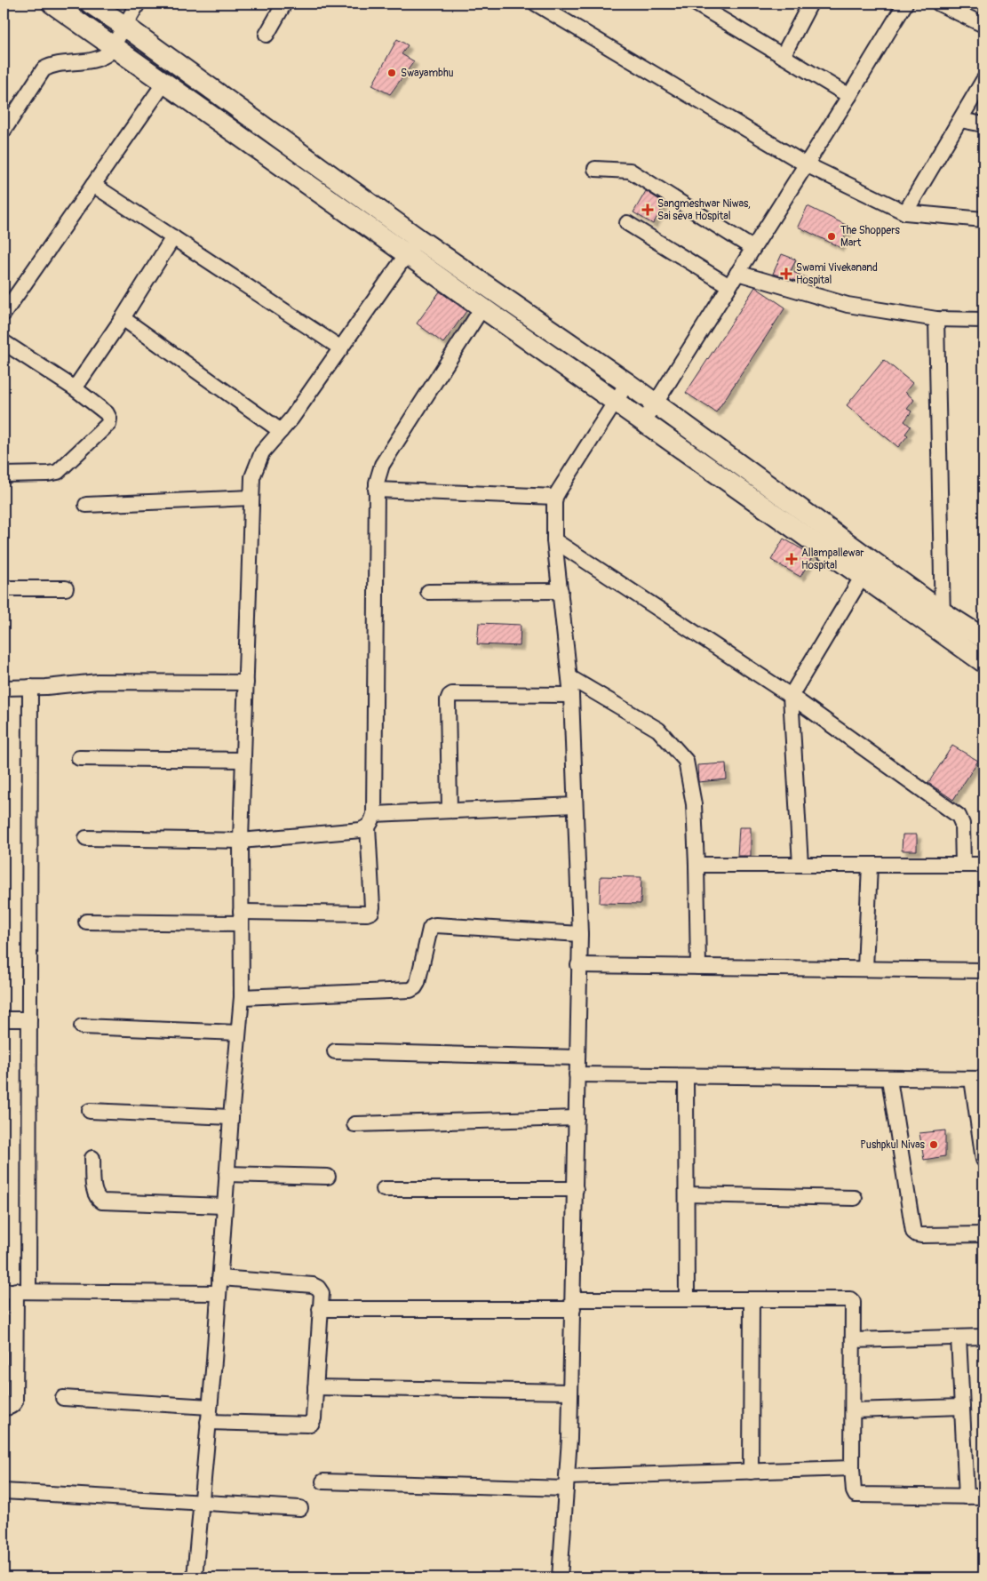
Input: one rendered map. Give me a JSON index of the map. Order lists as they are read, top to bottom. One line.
{"places":{"other":["Swayambhu","The Shoppers Mart","Pushpkul Nivas"],"health":["Sangmeshwar Niwas, Sai seva Hospital","Swami Vivekanand Hospital","Allampallewar Hospital"]}}
